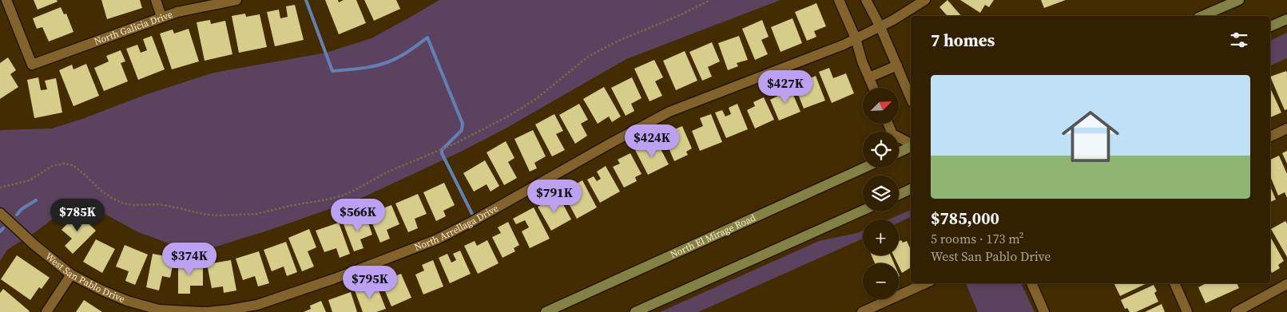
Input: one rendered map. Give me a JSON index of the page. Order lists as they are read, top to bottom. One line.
{"streets":{"main road":["North El Mirage Road"],"street":["North Galicia Drive","North Arrellaga Drive","West San Pablo Drive"]},"crossings":[["North Arrellaga Drive","West San Pablo Drive"]],"north":"top right","page":{"heading":"7 homes","list":[{"name":"$785,000","note":"5 rooms · 173 m² · West San Pablo Drive"}],"price":["$427K","$424K","$791K","$785K","$566K","$374K","$795K"],"map_buttons":["+","−"]}}
